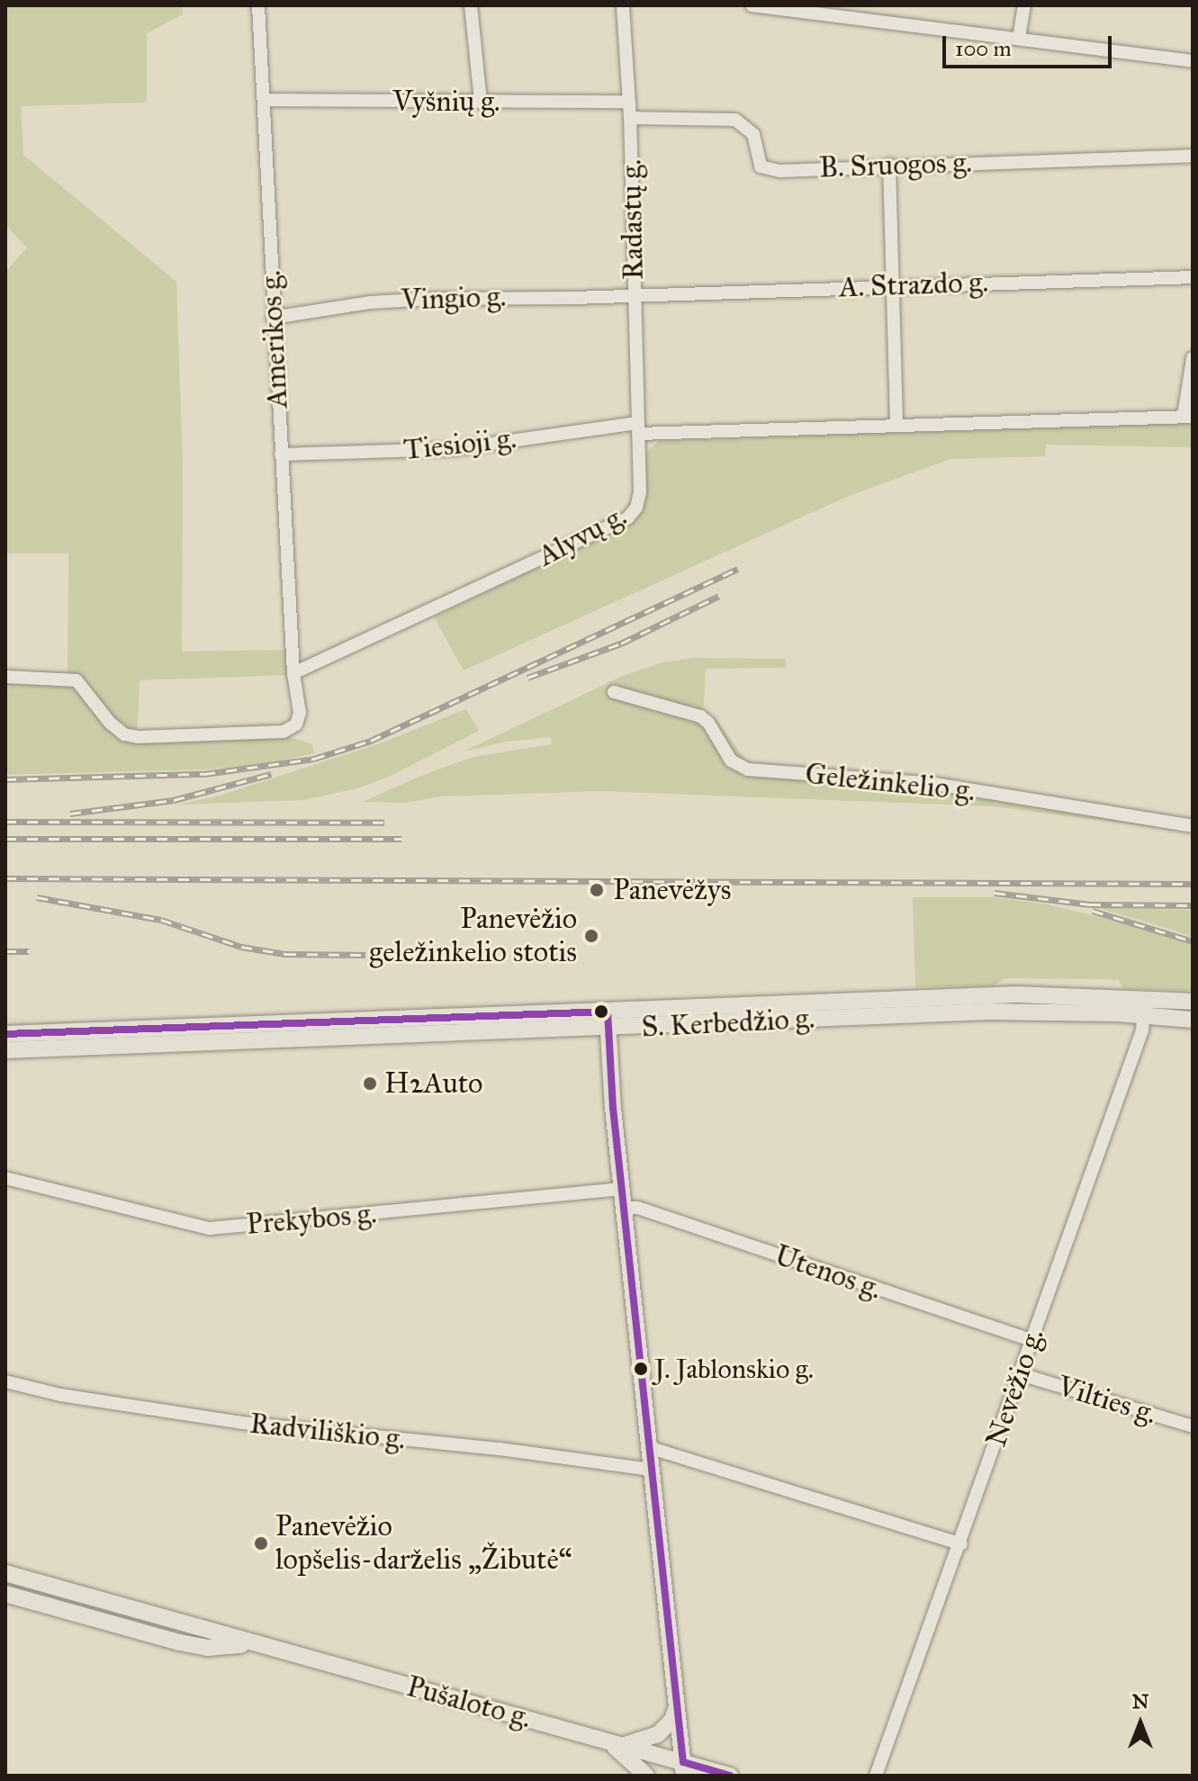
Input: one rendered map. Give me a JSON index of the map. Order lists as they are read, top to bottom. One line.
{"streets":{"main road":["S. Kerbedžio g.","Pušaloto g."],"street":["Vyšnių g.","B. Sruogos g.","Radastų g.","A. Strazdo g.","Vingio g.","Amerikos g.","Tiesioji g.","Alyvų g.","Geležinkelio g.","Prekybos g.","Utenos g.","Nevėžio g.","Vilties g.","Radviliškio g."]},"crossings":[["Vyšnių g.","Radastų g."],["Vyšnių g.","Amerikos g."],["B. Sruogos g.","Radastų g."],["Radastų g.","A. Strazdo g."],["Radastų g.","Vingio g."],["Radastų g.","Tiesioji g."],["Radastų g.","Alyvų g."],["A. Strazdo g.","Vingio g."],["Vingio g.","Amerikos g."],["Amerikos g.","Tiesioji g."],["Amerikos g.","Alyvų g."],["Tiesioji g.","Alyvų g."],["S. Kerbedžio g.","Nevėžio g."],["Utenos g.","Nevėžio g."],["Nevėžio g.","Vilties g."]],"places":["Panevėžys","Panevėžio geležinkelio stotis","H2Auto","J. Jablonskio g.","Panevėžio lopšelis-darželis „Žibutė“"],"scale_bar":"100 m","north":"top"}
